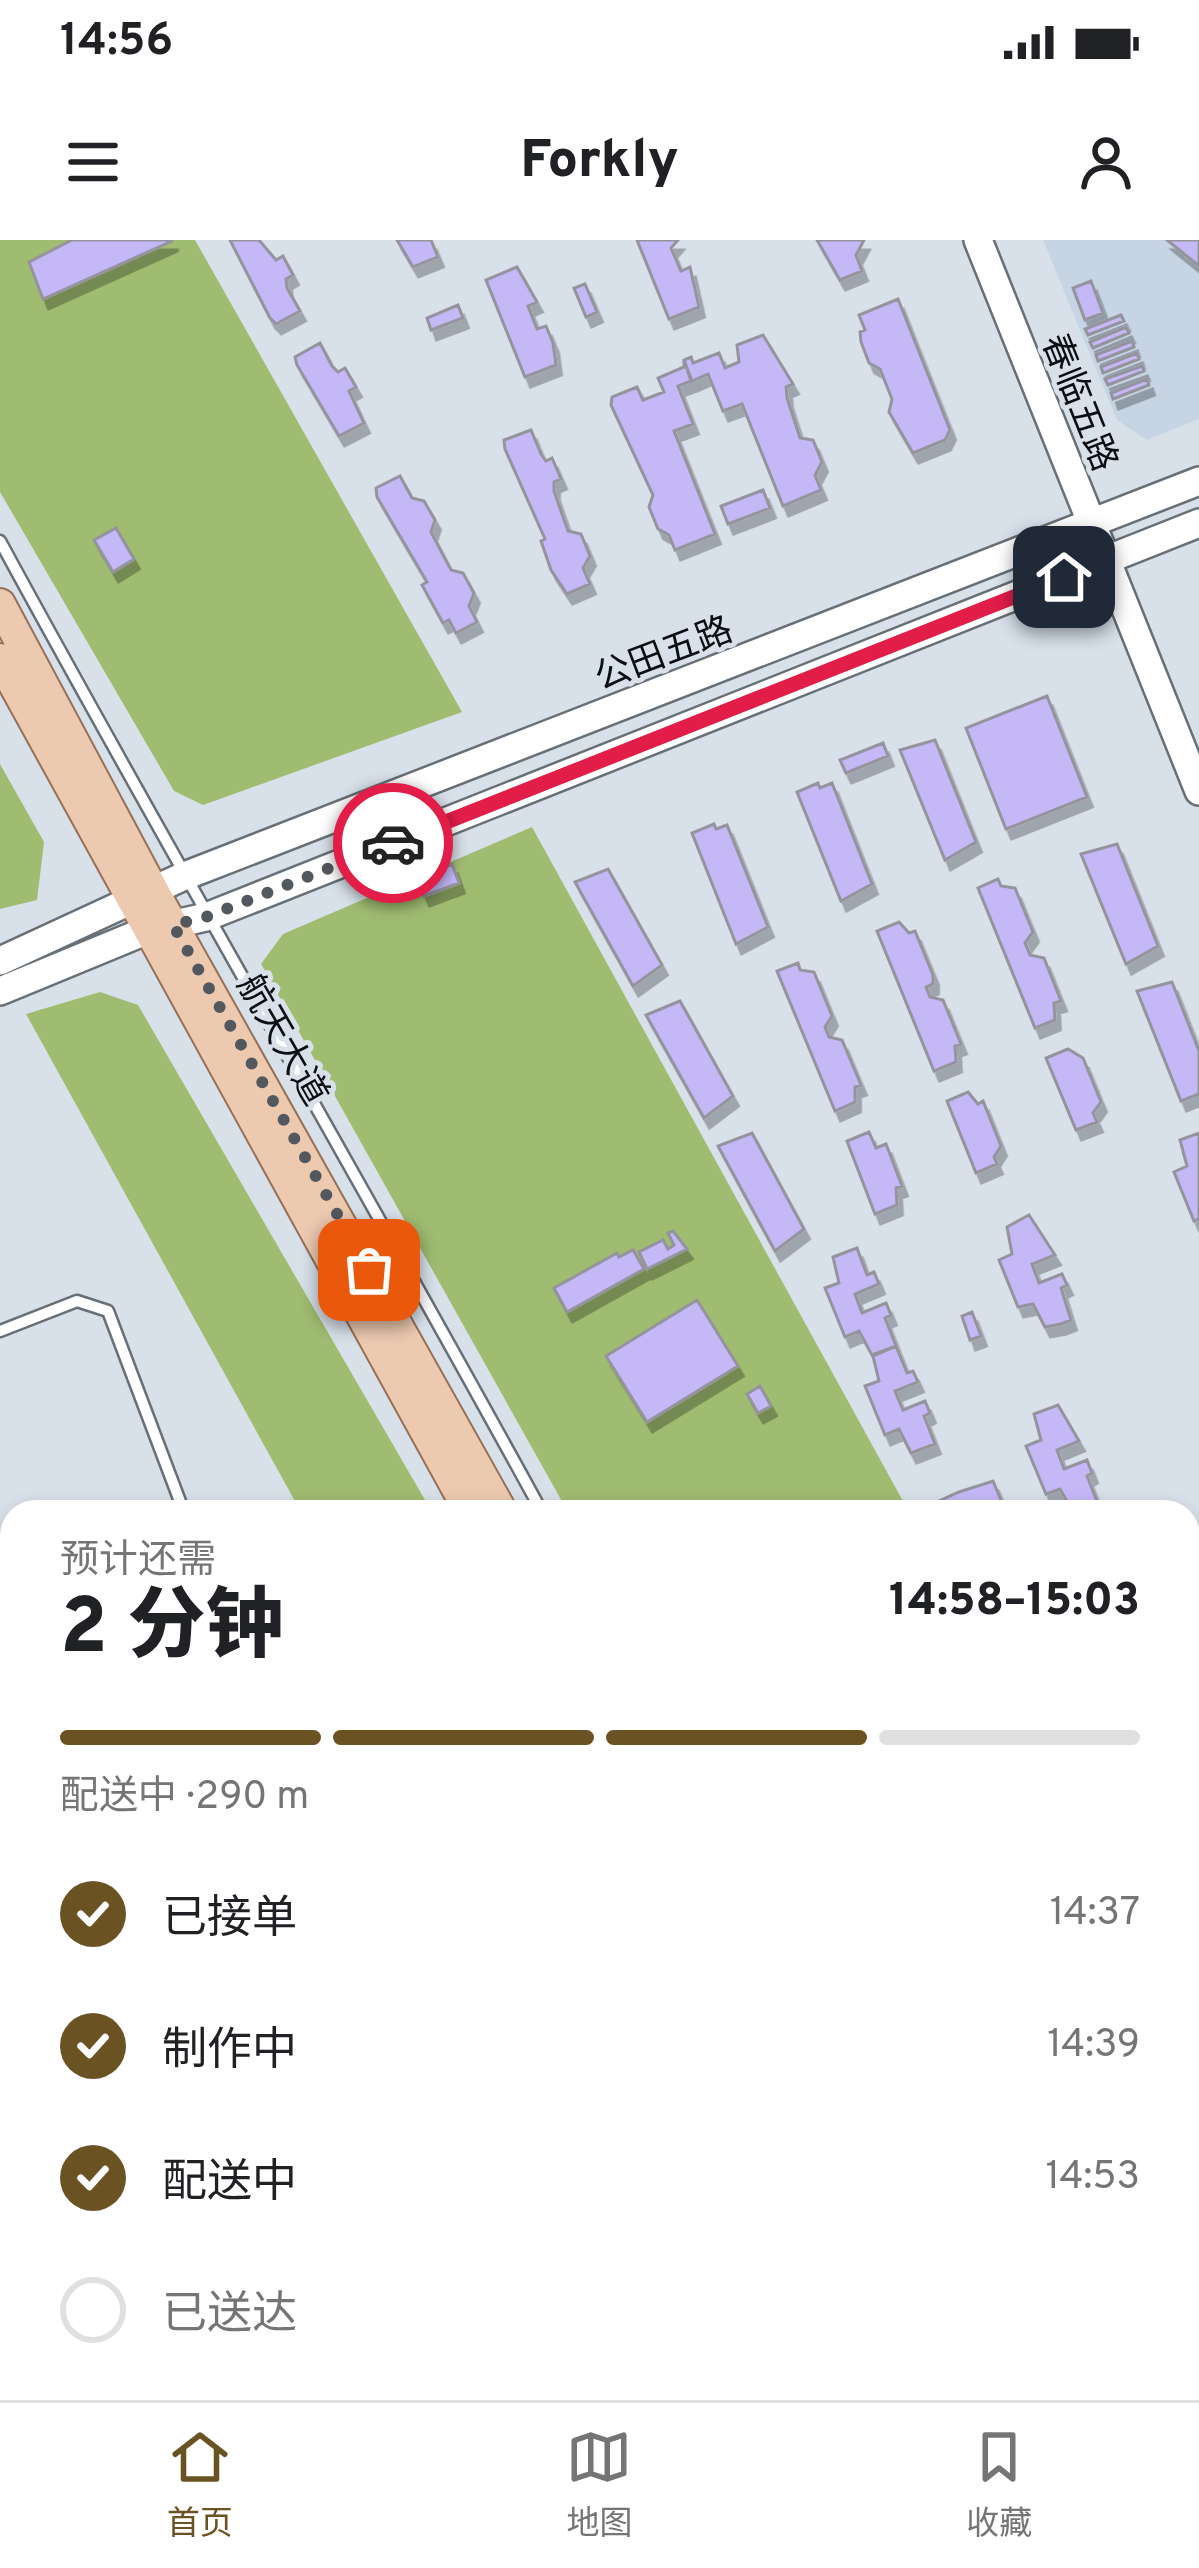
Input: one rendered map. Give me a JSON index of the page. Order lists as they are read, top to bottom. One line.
{"streets":{"main road":["春临五路","公田五路","航天大道"]},"crossings":[["春临五路","公田五路"],["公田五路","航天大道"]],"page":{"status":"14:56","header":"Forkly","heading":["2 分钟","预计还需","14:58–15:03"],"bar":"配送中 · 290 m","list":[["已接单","14:37"],["制作中","14:39"],["配送中","14:53"],"已送达"],"tabs":["首页","地图","收藏"]}}
